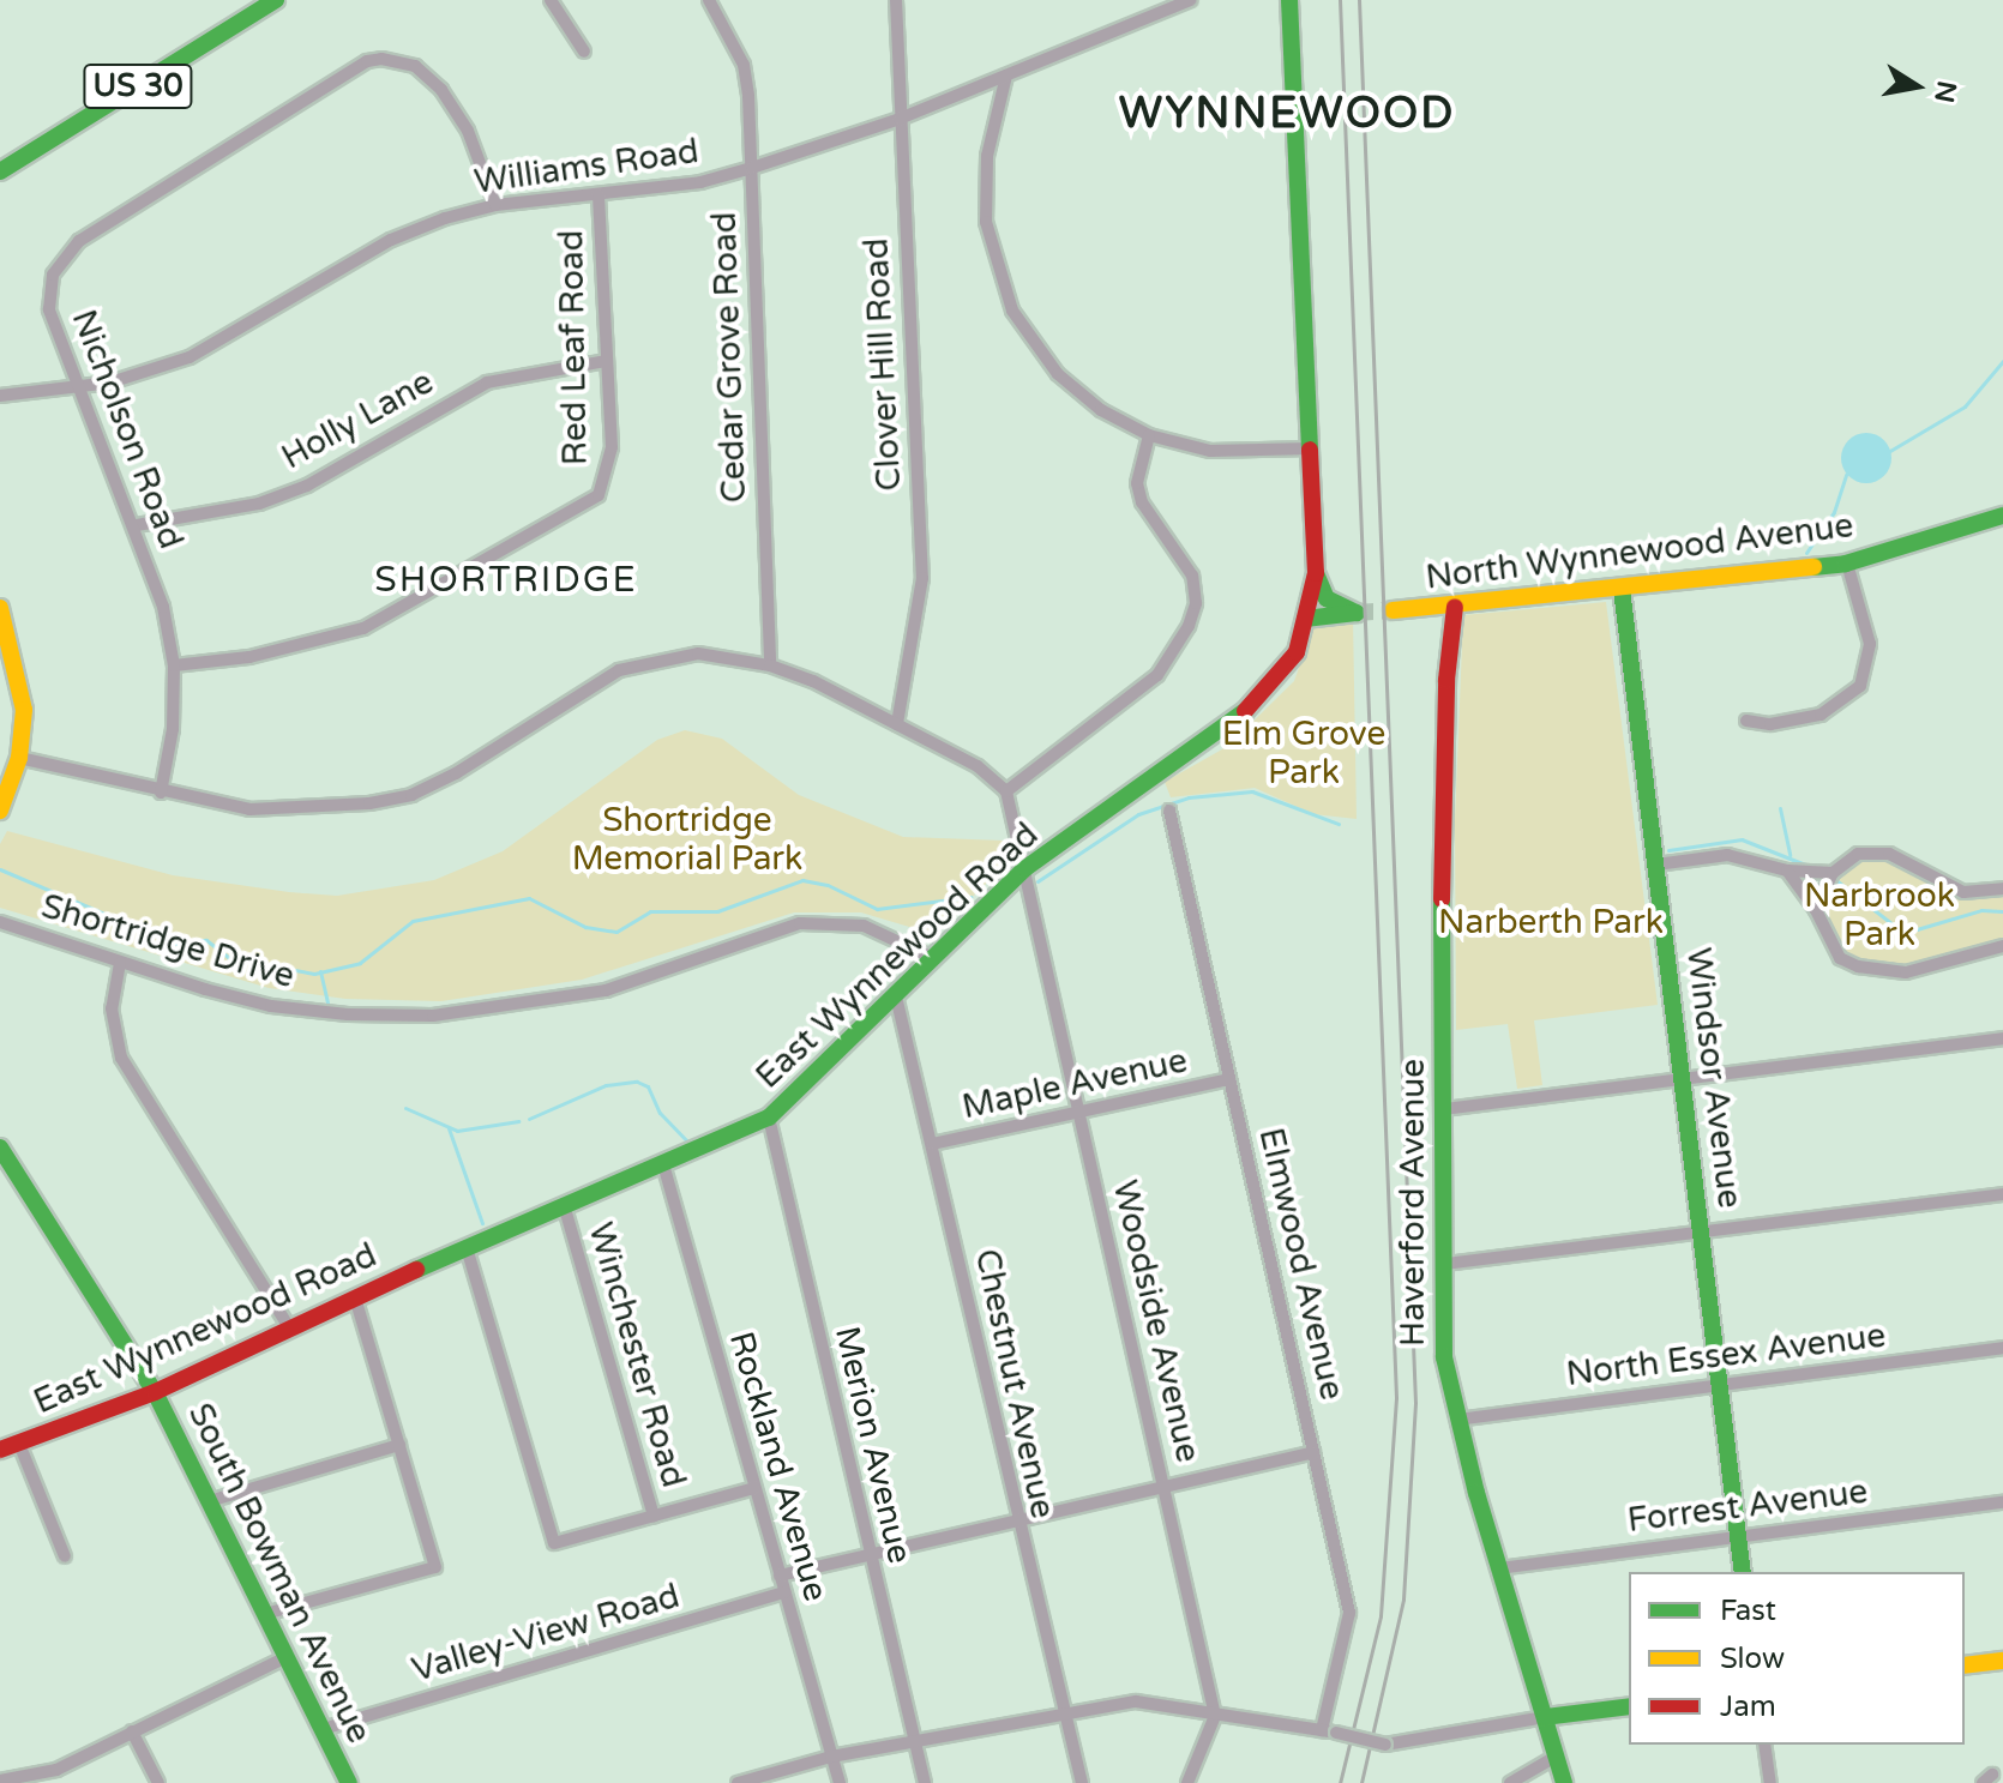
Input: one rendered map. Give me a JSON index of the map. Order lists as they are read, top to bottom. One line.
{"streets":{"main road":["US 30","North Wynnewood Avenue","East Wynnewood Road","Windsor Avenue","Haverford Avenue","South Bowman Avenue"],"street":["Williams Road","Red Leaf Road","Cedar Grove Road","Clover Hill Road","Holly Lane","Nicholson Road","Shortridge Drive","Maple Avenue","Elmwood Avenue","Woodside Avenue","Winchester Road","North Essex Avenue","Chestnut Avenue","Merion Avenue","Rockland Avenue","Forrest Avenue","Valley-View Road"]},"crossings":[["Williams Road","Red Leaf Road"],["Williams Road","Cedar Grove Road"],["Williams Road","Clover Hill Road"],["Williams Road","Nicholson Road"],["Red Leaf Road","Holly Lane"],["Red Leaf Road","Nicholson Road"],["Holly Lane","Nicholson Road"],["North Wynnewood Avenue","Windsor Avenue"],["North Wynnewood Avenue","Haverford Avenue"],["Shortridge Drive","East Wynnewood Road"],["East Wynnewood Road","Woodside Avenue"],["East Wynnewood Road","Winchester Road"],["East Wynnewood Road","Chestnut Avenue"],["East Wynnewood Road","Merion Avenue"],["East Wynnewood Road","Rockland Avenue"],["East Wynnewood Road","South Bowman Avenue"],["Windsor Avenue","North Essex Avenue"],["Windsor Avenue","Forrest Avenue"],["Maple Avenue","Elmwood Avenue"],["Maple Avenue","Woodside Avenue"],["Maple Avenue","Chestnut Avenue"],["Haverford Avenue","North Essex Avenue"],["Haverford Avenue","Forrest Avenue"],["Rockland Avenue","Valley-View Road"],["South Bowman Avenue","Valley-View Road"]],"districts":["WYNNEWOOD","SHORTRIDGE"],"parks":["Elm Grove Park","Shortridge Memorial Park","Narbrook Park","Narberth Park"],"legend":["Fast","Slow","Jam"],"north":"right"}
